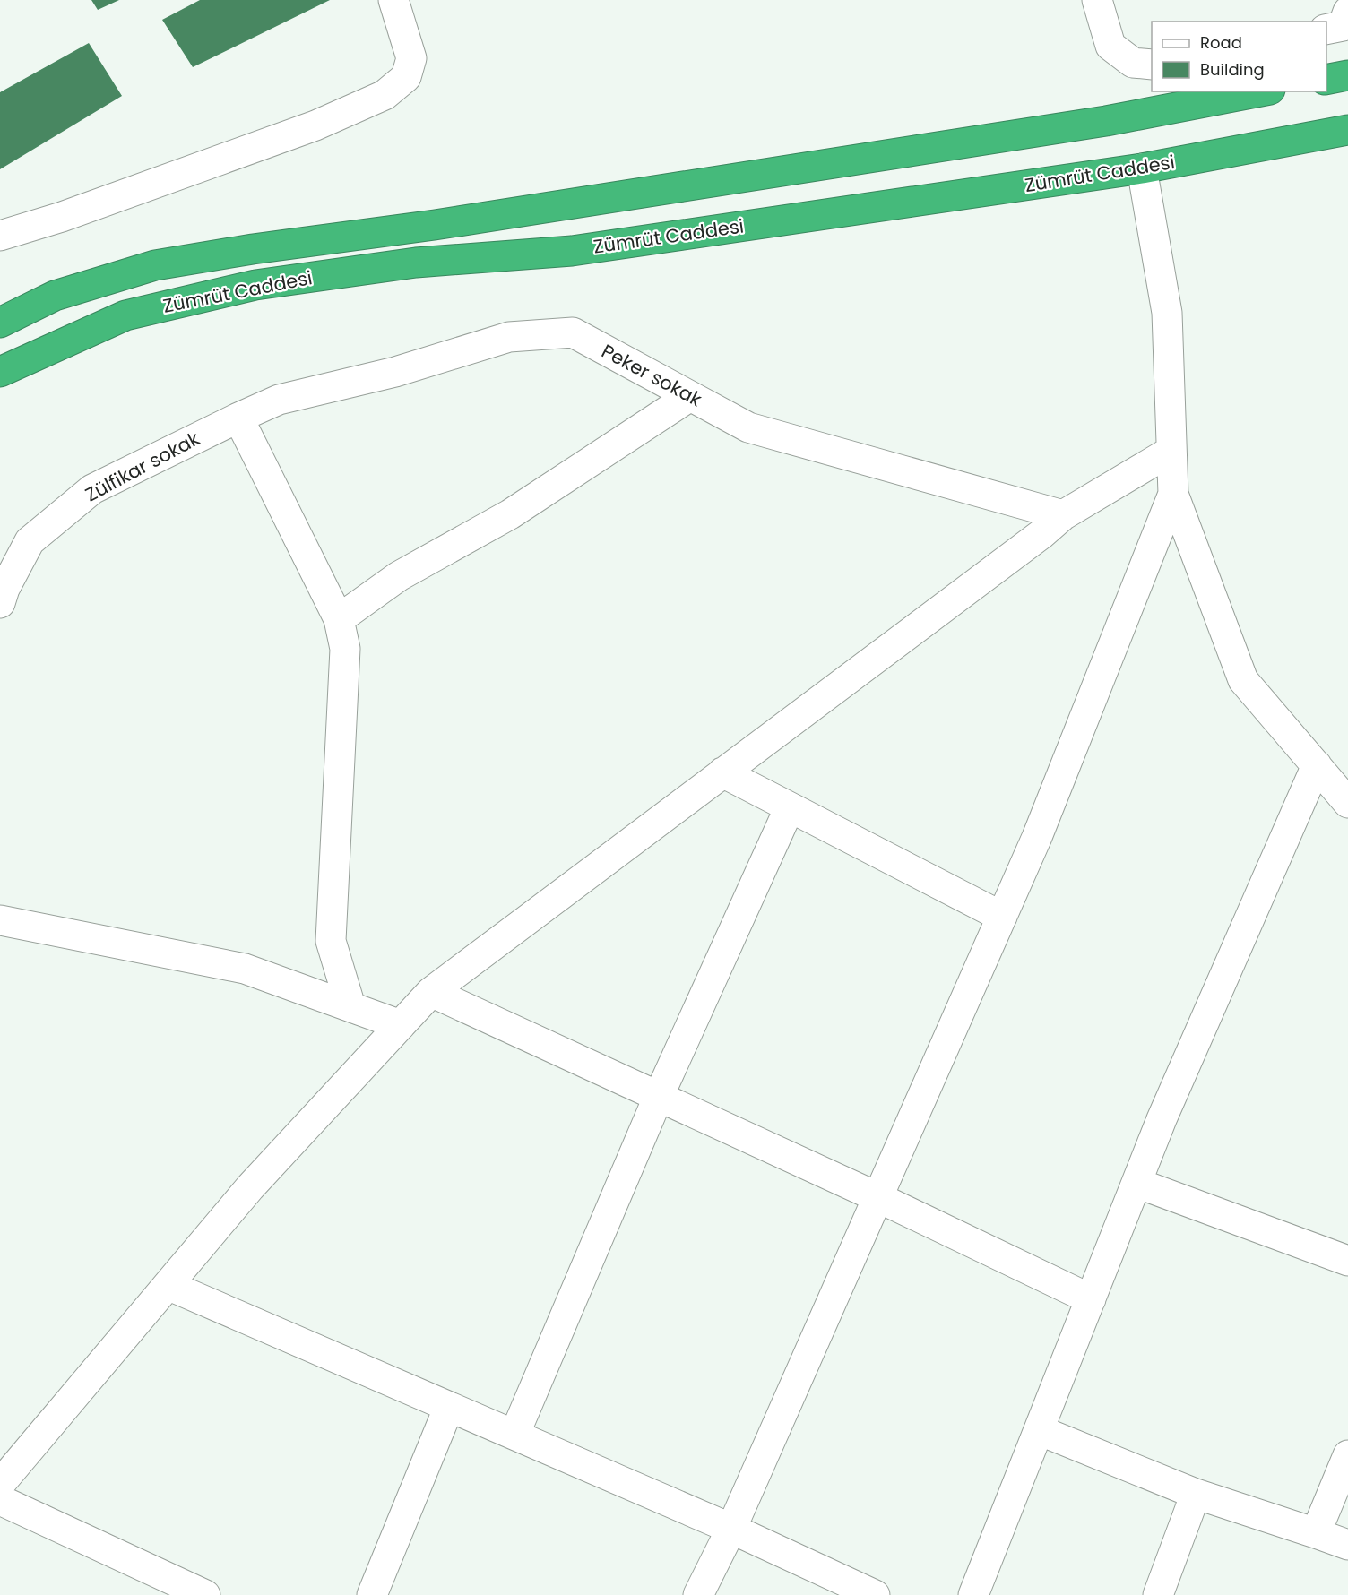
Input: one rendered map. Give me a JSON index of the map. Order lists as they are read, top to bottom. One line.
{"streets":{"highway":["Zümrüt Caddesi"],"street":["Peker sokak","Zülfikar sokak"]},"crossings":[["Peker sokak","Zülfikar sokak"]],"legend":["Road","Building"]}
